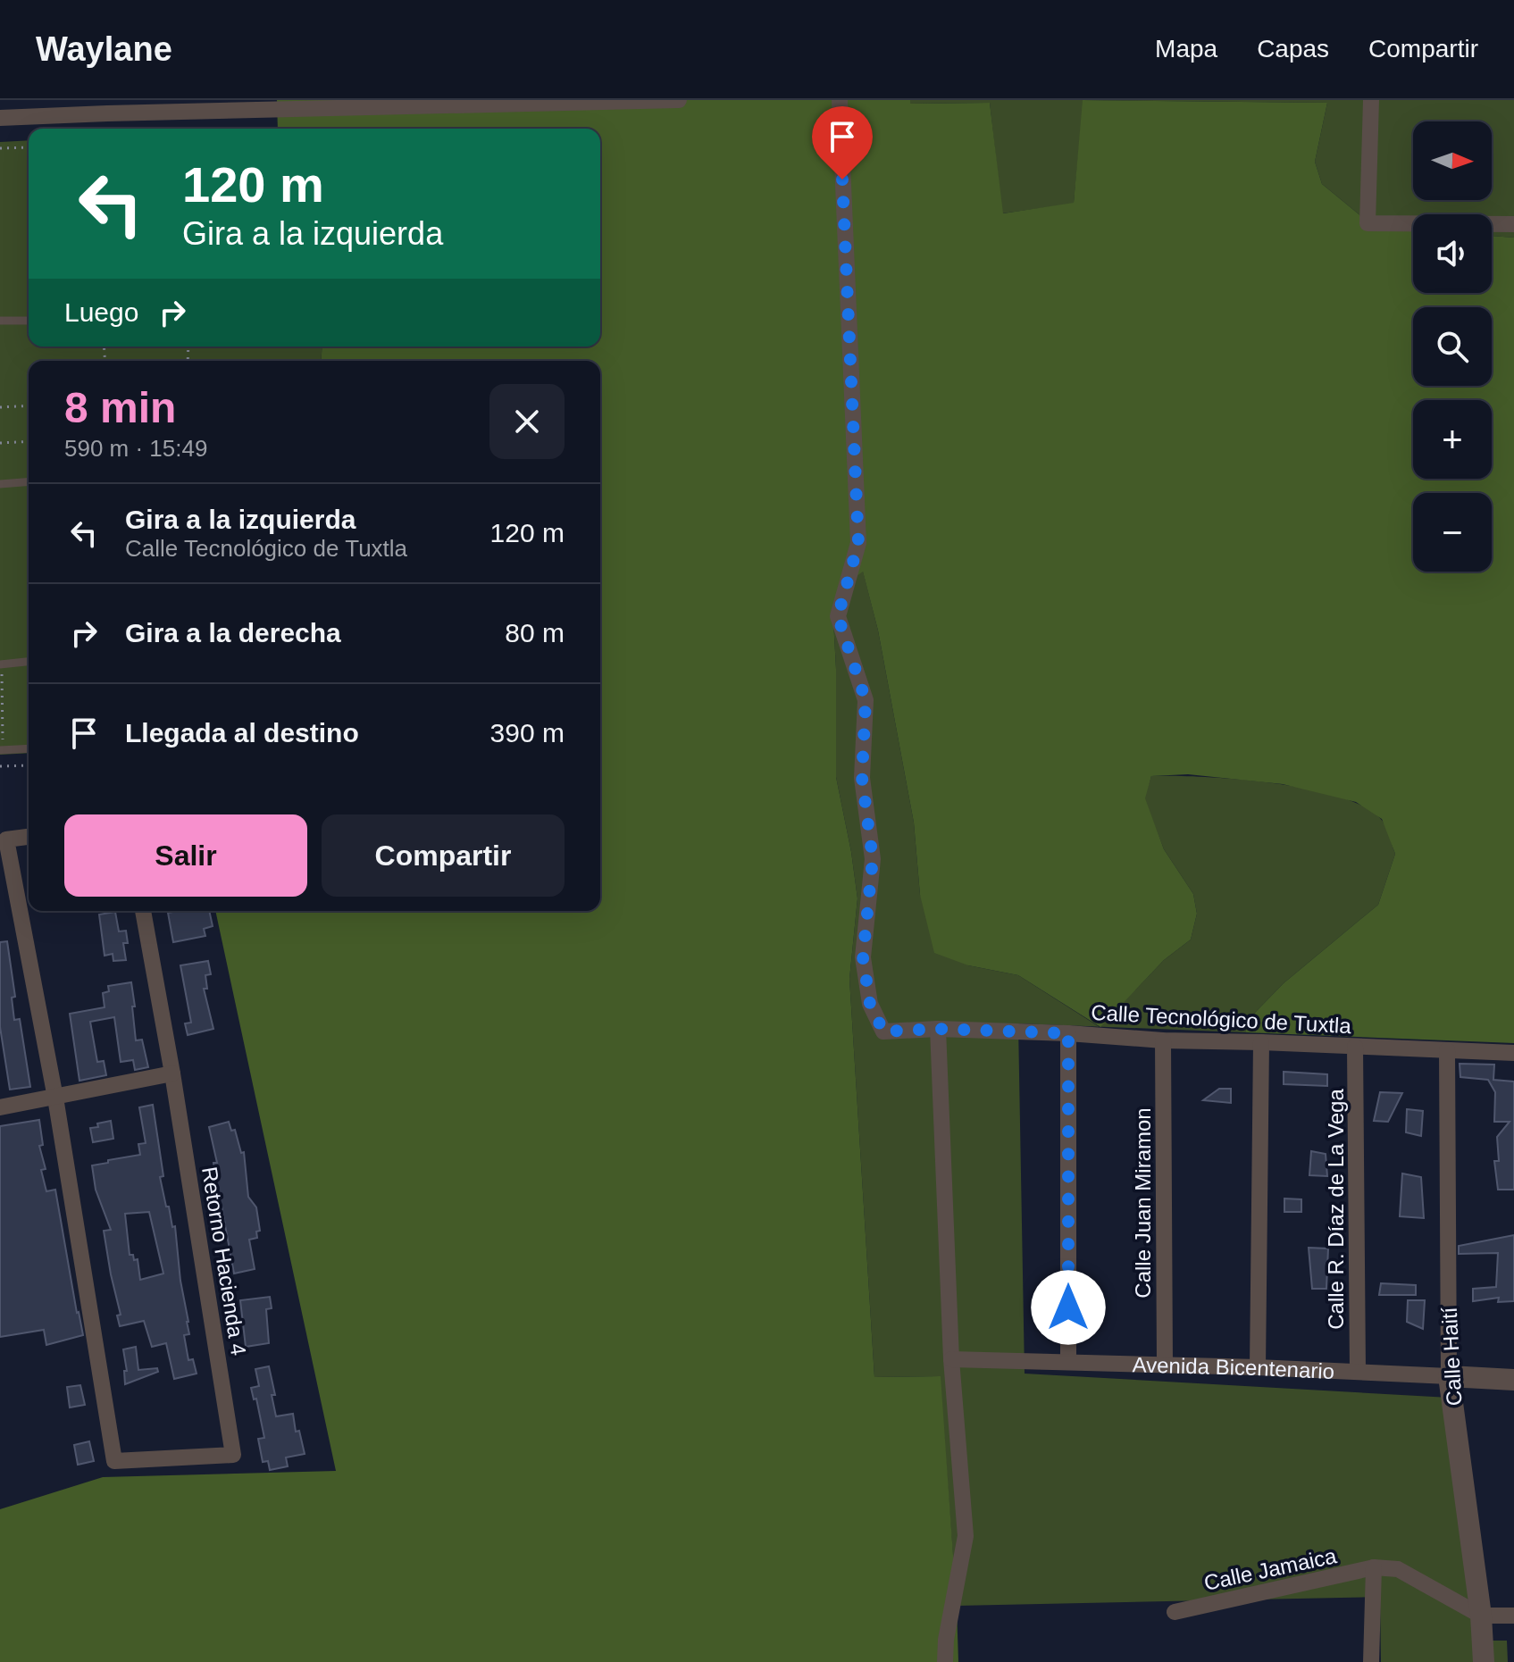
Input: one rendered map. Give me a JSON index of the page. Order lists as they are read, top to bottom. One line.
{"streets":{"street":["Calle Tecnológico de Tuxtla","Calle Juan Miramon","Calle R. Díaz de La Vega","Retorno Hacienda 4","Calle Haití","Avenida Bicentenario","Calle Jamaica"]},"crossings":[["Calle Tecnológico de Tuxtla","Calle Juan Miramon"],["Calle Tecnológico de Tuxtla","Calle R. Díaz de La Vega"],["Calle Tecnológico de Tuxtla","Calle Haití"],["Calle Juan Miramon","Avenida Bicentenario"],["Calle R. Díaz de La Vega","Avenida Bicentenario"],["Calle Haití","Avenida Bicentenario"],["Calle Haití","Calle Jamaica"]],"north":"right","page":{"header":"Waylane","nav":["Mapa","Capas","Compartir"],"map_buttons":["+","−"],"turn":["120 m","Gira a la izquierda"],"then":"Luego","heading":["8 min","590 m · 15:49"],"list":[{"name":"Gira a la izquierda","note":"Calle Tecnológico de Tuxtla","value":"120 m"},{"name":"Gira a la derecha","value":"80 m"},{"name":"Llegada al destino","value":"390 m"}],"buttons":["Salir","Compartir"]}}
